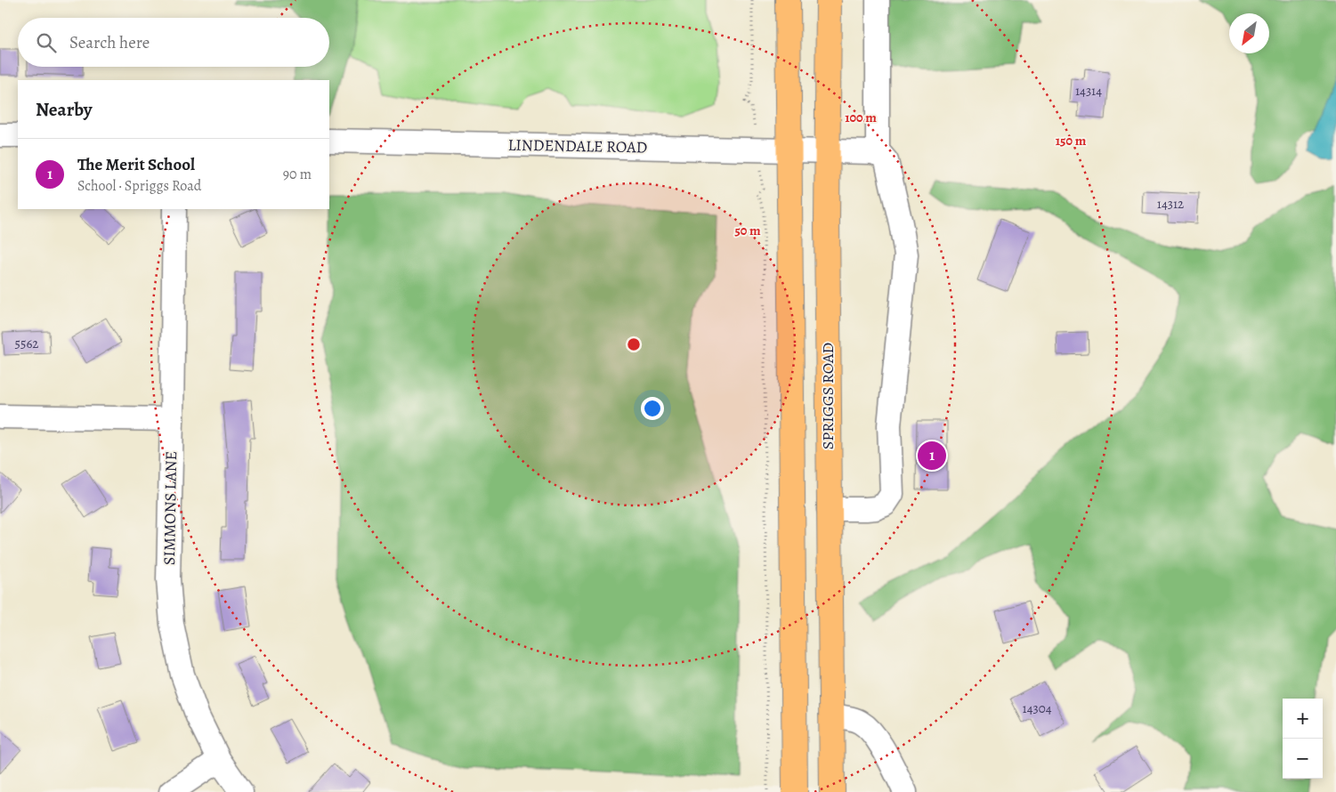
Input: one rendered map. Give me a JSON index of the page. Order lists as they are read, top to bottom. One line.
{"streets":{"main road":["SPRIGGS ROAD"],"street":["LINDENDALE ROAD","SIMMONS LANE"]},"crossings":[["LINDENDALE ROAD","SPRIGGS ROAD"]],"house_numbers":["14314","14312","5562","14304"],"north":"bottom left","page":{"search":"Search here","heading":"Nearby","list":[{"mark":"1","name":"The Merit School","note":"School · Spriggs Road","value":"90 m"}],"pins":"1","map_buttons":["+","−"]},"rings":["100 m","150 m","50 m"]}
